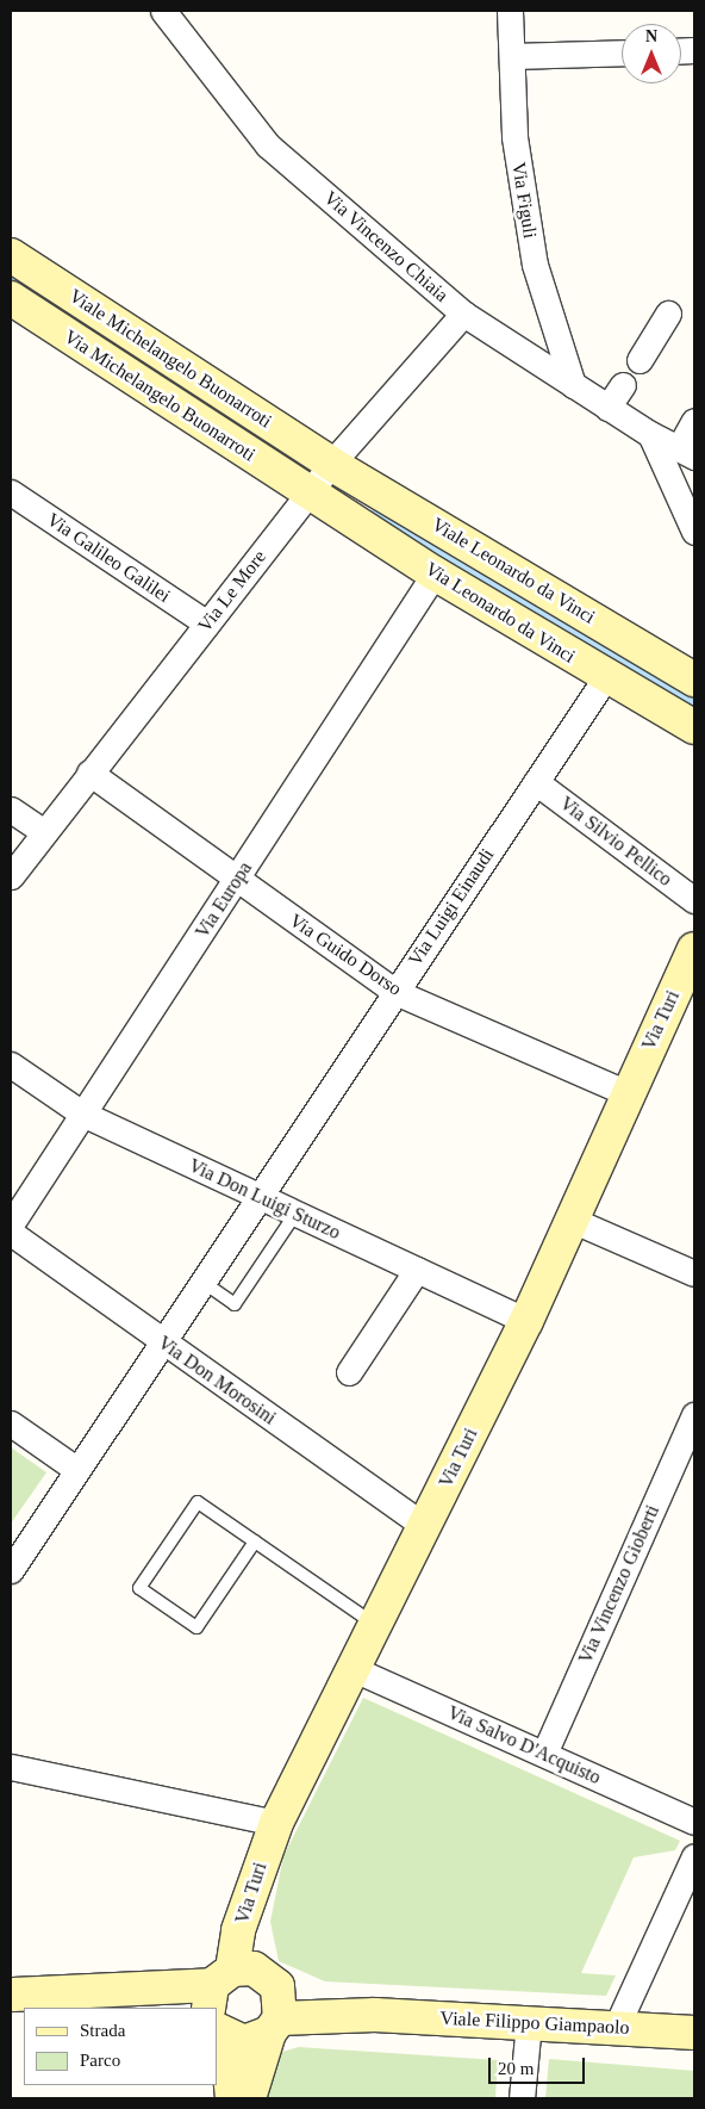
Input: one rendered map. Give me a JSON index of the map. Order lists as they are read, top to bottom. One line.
{"streets":{"street":["Via Figuli","Via Vincenzo Chiaia","Viale Michelangelo Buonarroti","Via Michelangelo Buonarroti","Via Galileo Galilei","Viale Leonardo da Vinci","Via Le More","Via Leonardo da Vinci","Via Silvio Pellico","Via Europa","Via Luigi Einaudi","Via Guido Dorso","Via Turi","Via Don Luigi Sturzo","Via Don Morosini","Via Vincenzo Gioberti","Via Salvo D'Acquisto","Viale Filippo Giampaolo"]},"crossings":[["Via Figuli","Via Vincenzo Chiaia"],["Via Vincenzo Chiaia","Via Le More"],["Viale Michelangelo Buonarroti","Viale Leonardo da Vinci"],["Viale Michelangelo Buonarroti","Via Le More"],["Via Michelangelo Buonarroti","Via Le More"],["Via Michelangelo Buonarroti","Via Leonardo da Vinci"],["Via Galileo Galilei","Via Le More"],["Viale Leonardo da Vinci","Via Le More"],["Via Le More","Via Leonardo da Vinci"],["Via Le More","Via Guido Dorso"],["Via Leonardo da Vinci","Via Europa"],["Via Leonardo da Vinci","Via Luigi Einaudi"],["Via Silvio Pellico","Via Luigi Einaudi"],["Via Europa","Via Guido Dorso"],["Via Europa","Via Don Luigi Sturzo"],["Via Luigi Einaudi","Via Guido Dorso"],["Via Luigi Einaudi","Via Don Luigi Sturzo"],["Via Luigi Einaudi","Via Don Morosini"],["Via Guido Dorso","Via Turi"],["Via Turi","Via Don Luigi Sturzo"],["Via Turi","Via Don Morosini"],["Via Turi","Via Salvo D'Acquisto"],["Via Vincenzo Gioberti","Via Salvo D'Acquisto"]],"legend":["Strada","Parco"],"scale_bar":"20 m","north":"top"}
